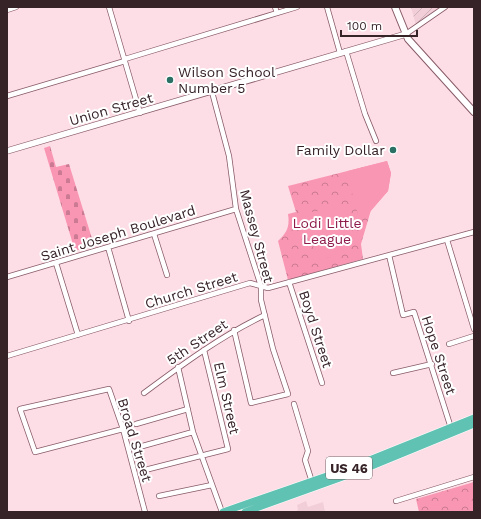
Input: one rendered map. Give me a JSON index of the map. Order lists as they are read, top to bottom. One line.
{"streets":{"highway":["US 46"],"street":["Union Street","Saint Joseph Boulevard","Massey Street","Church Street","Boyd Street","5th Street","Hope Street","Elm Street","Broad Street"]},"crossings":[["Union Street","Massey Street"],["Saint Joseph Boulevard","Massey Street"],["Massey Street","Church Street"],["Massey Street","5th Street"],["Church Street","Boyd Street"],["Church Street","Hope Street"],["5th Street","Elm Street"],["Hope Street","US 46"]],"parks":["Lodi Little League"],"places":["Wilson School Number 5","Family Dollar"],"scale_bar":"100 m"}
